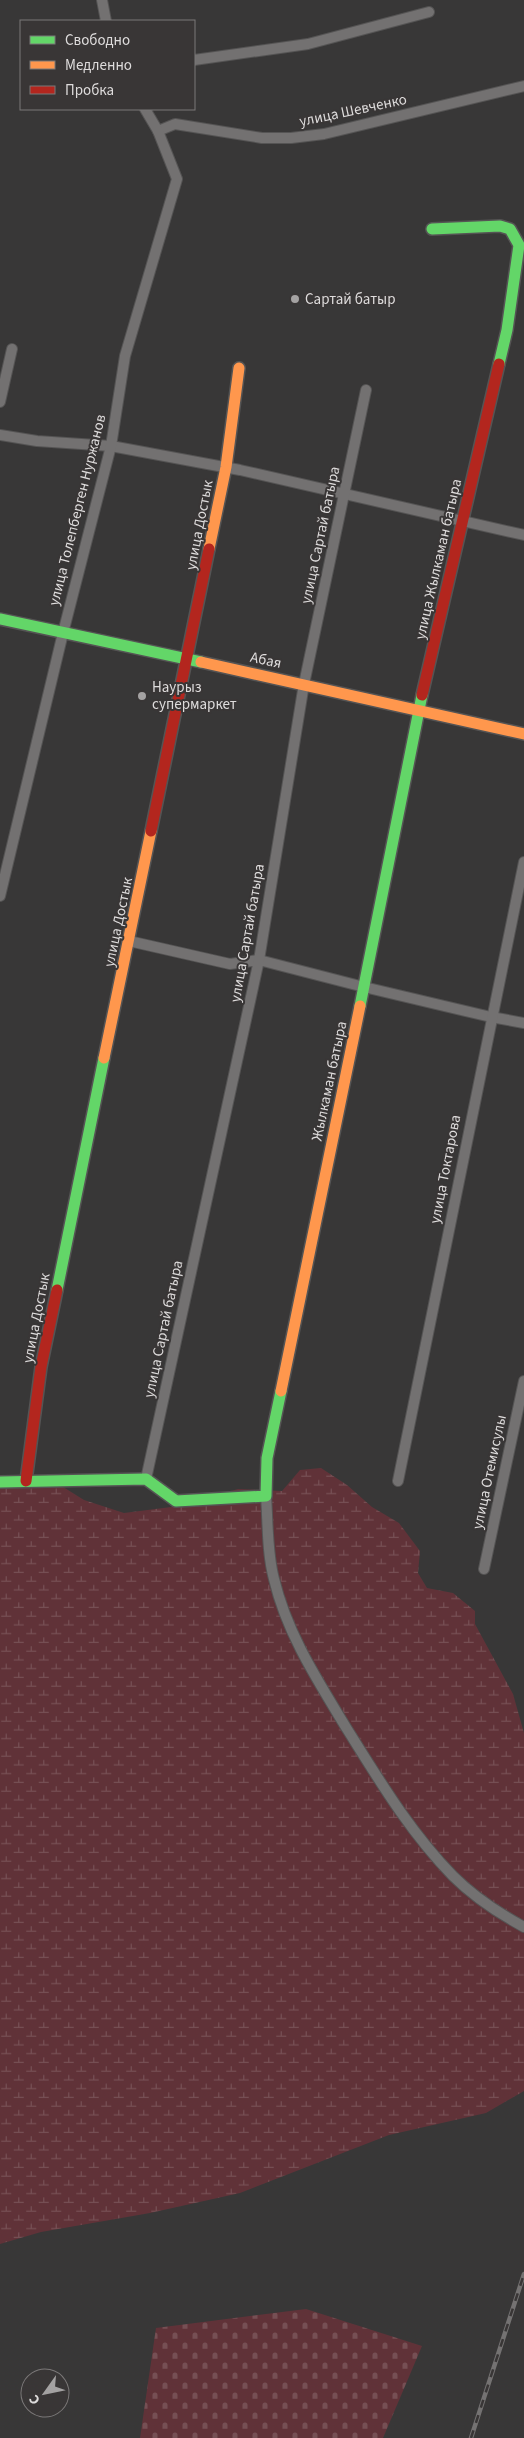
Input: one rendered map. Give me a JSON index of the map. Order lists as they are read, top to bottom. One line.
{"streets":{"street":["улица Шевченко","улица Толепберген Нуржанов","улица Достык","улица Сартай батыра","улица Жылкаман батыра","Абая","Жылкаман батыра","улица Токтарова","улица Отемисулы"]},"crossings":[["улица Шевченко","улица Толепберген Нуржанов"],["улица Толепберген Нуржанов","Абая"],["улица Достык","Абая"],["улица Сартай батыра","Абая"],["улица Жылкаман батыра","Абая"],["улица Жылкаман батыра","Жылкаман батыра"],["Абая","Жылкаман батыра"]],"places":["Сартай батыр","Наурыз супермаркет"],"legend":["Свободно","Медленно","Пробка"],"north":"bottom left"}
